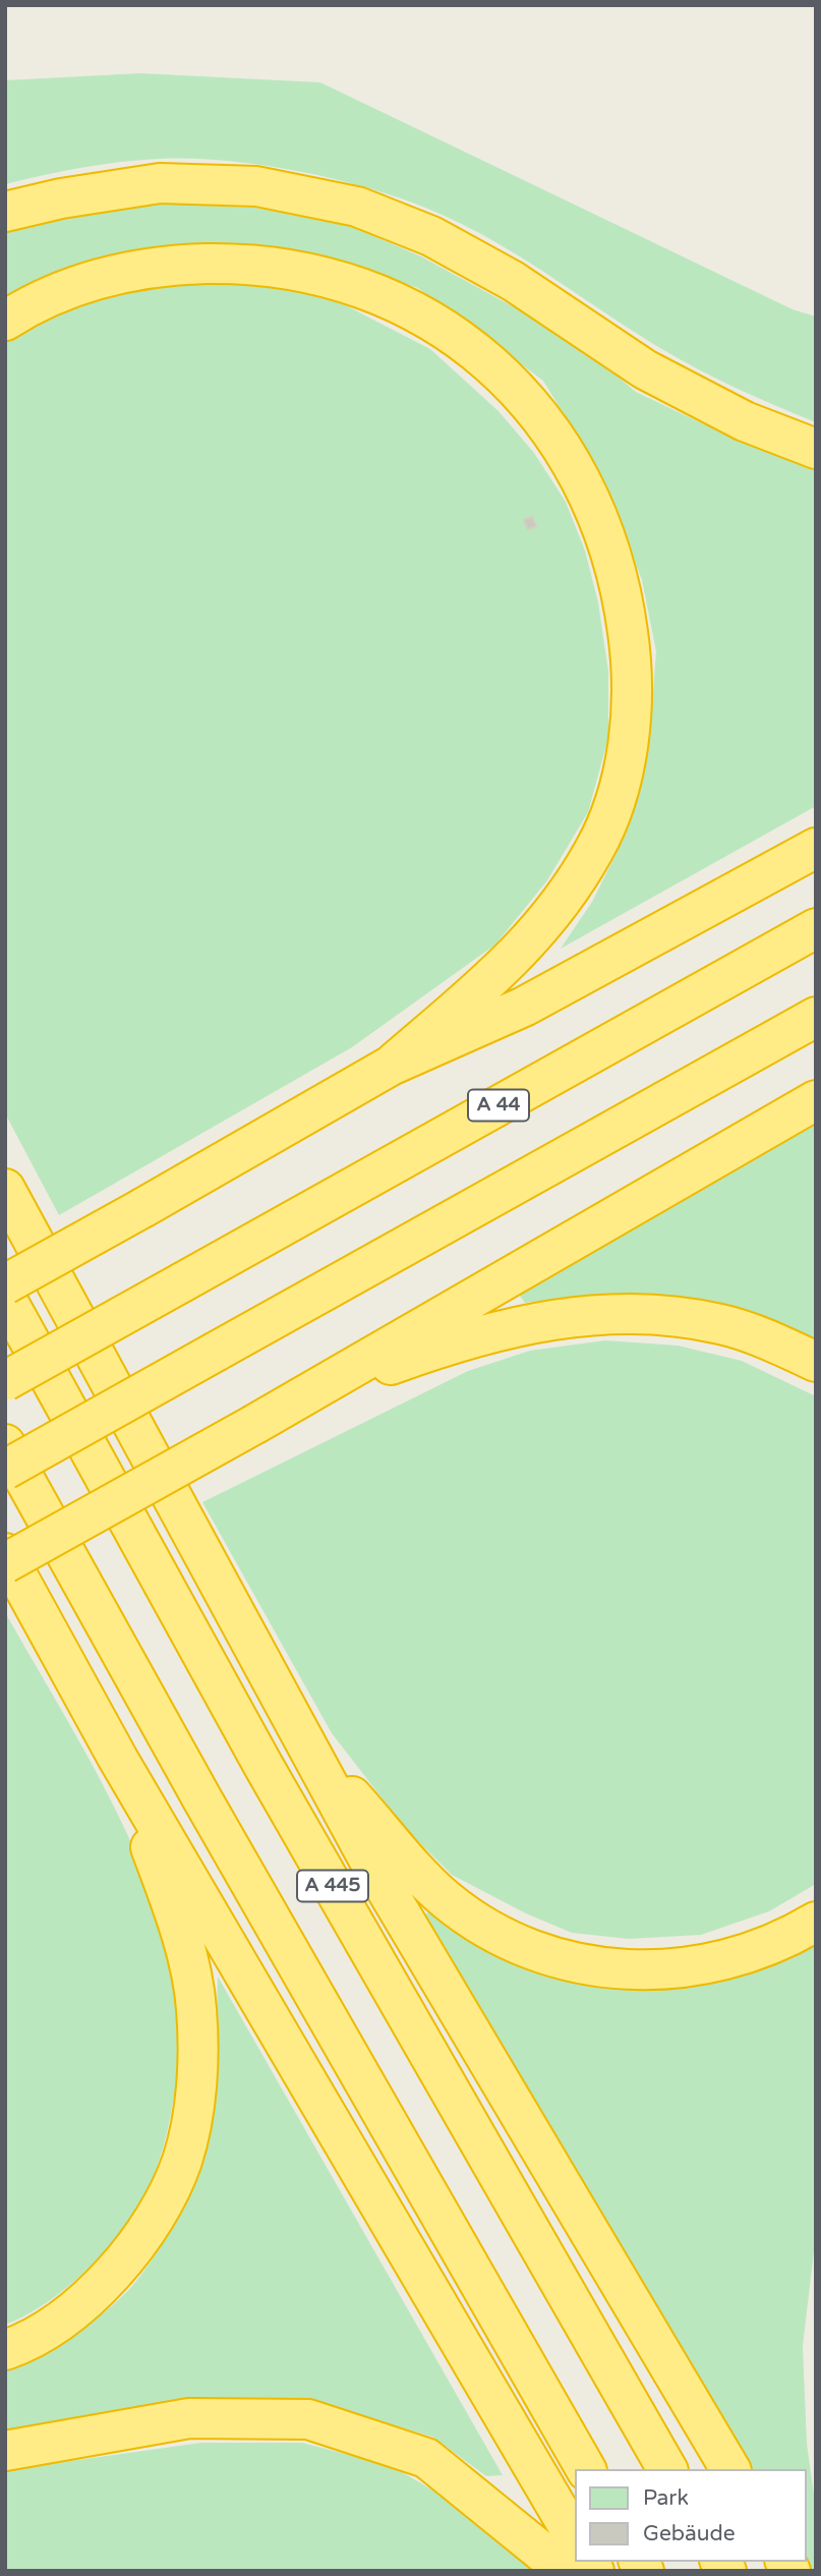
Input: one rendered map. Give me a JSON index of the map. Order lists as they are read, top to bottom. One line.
{"streets":{"highway":["A 44","A 445"]},"legend":["Park","Gebäude"]}
